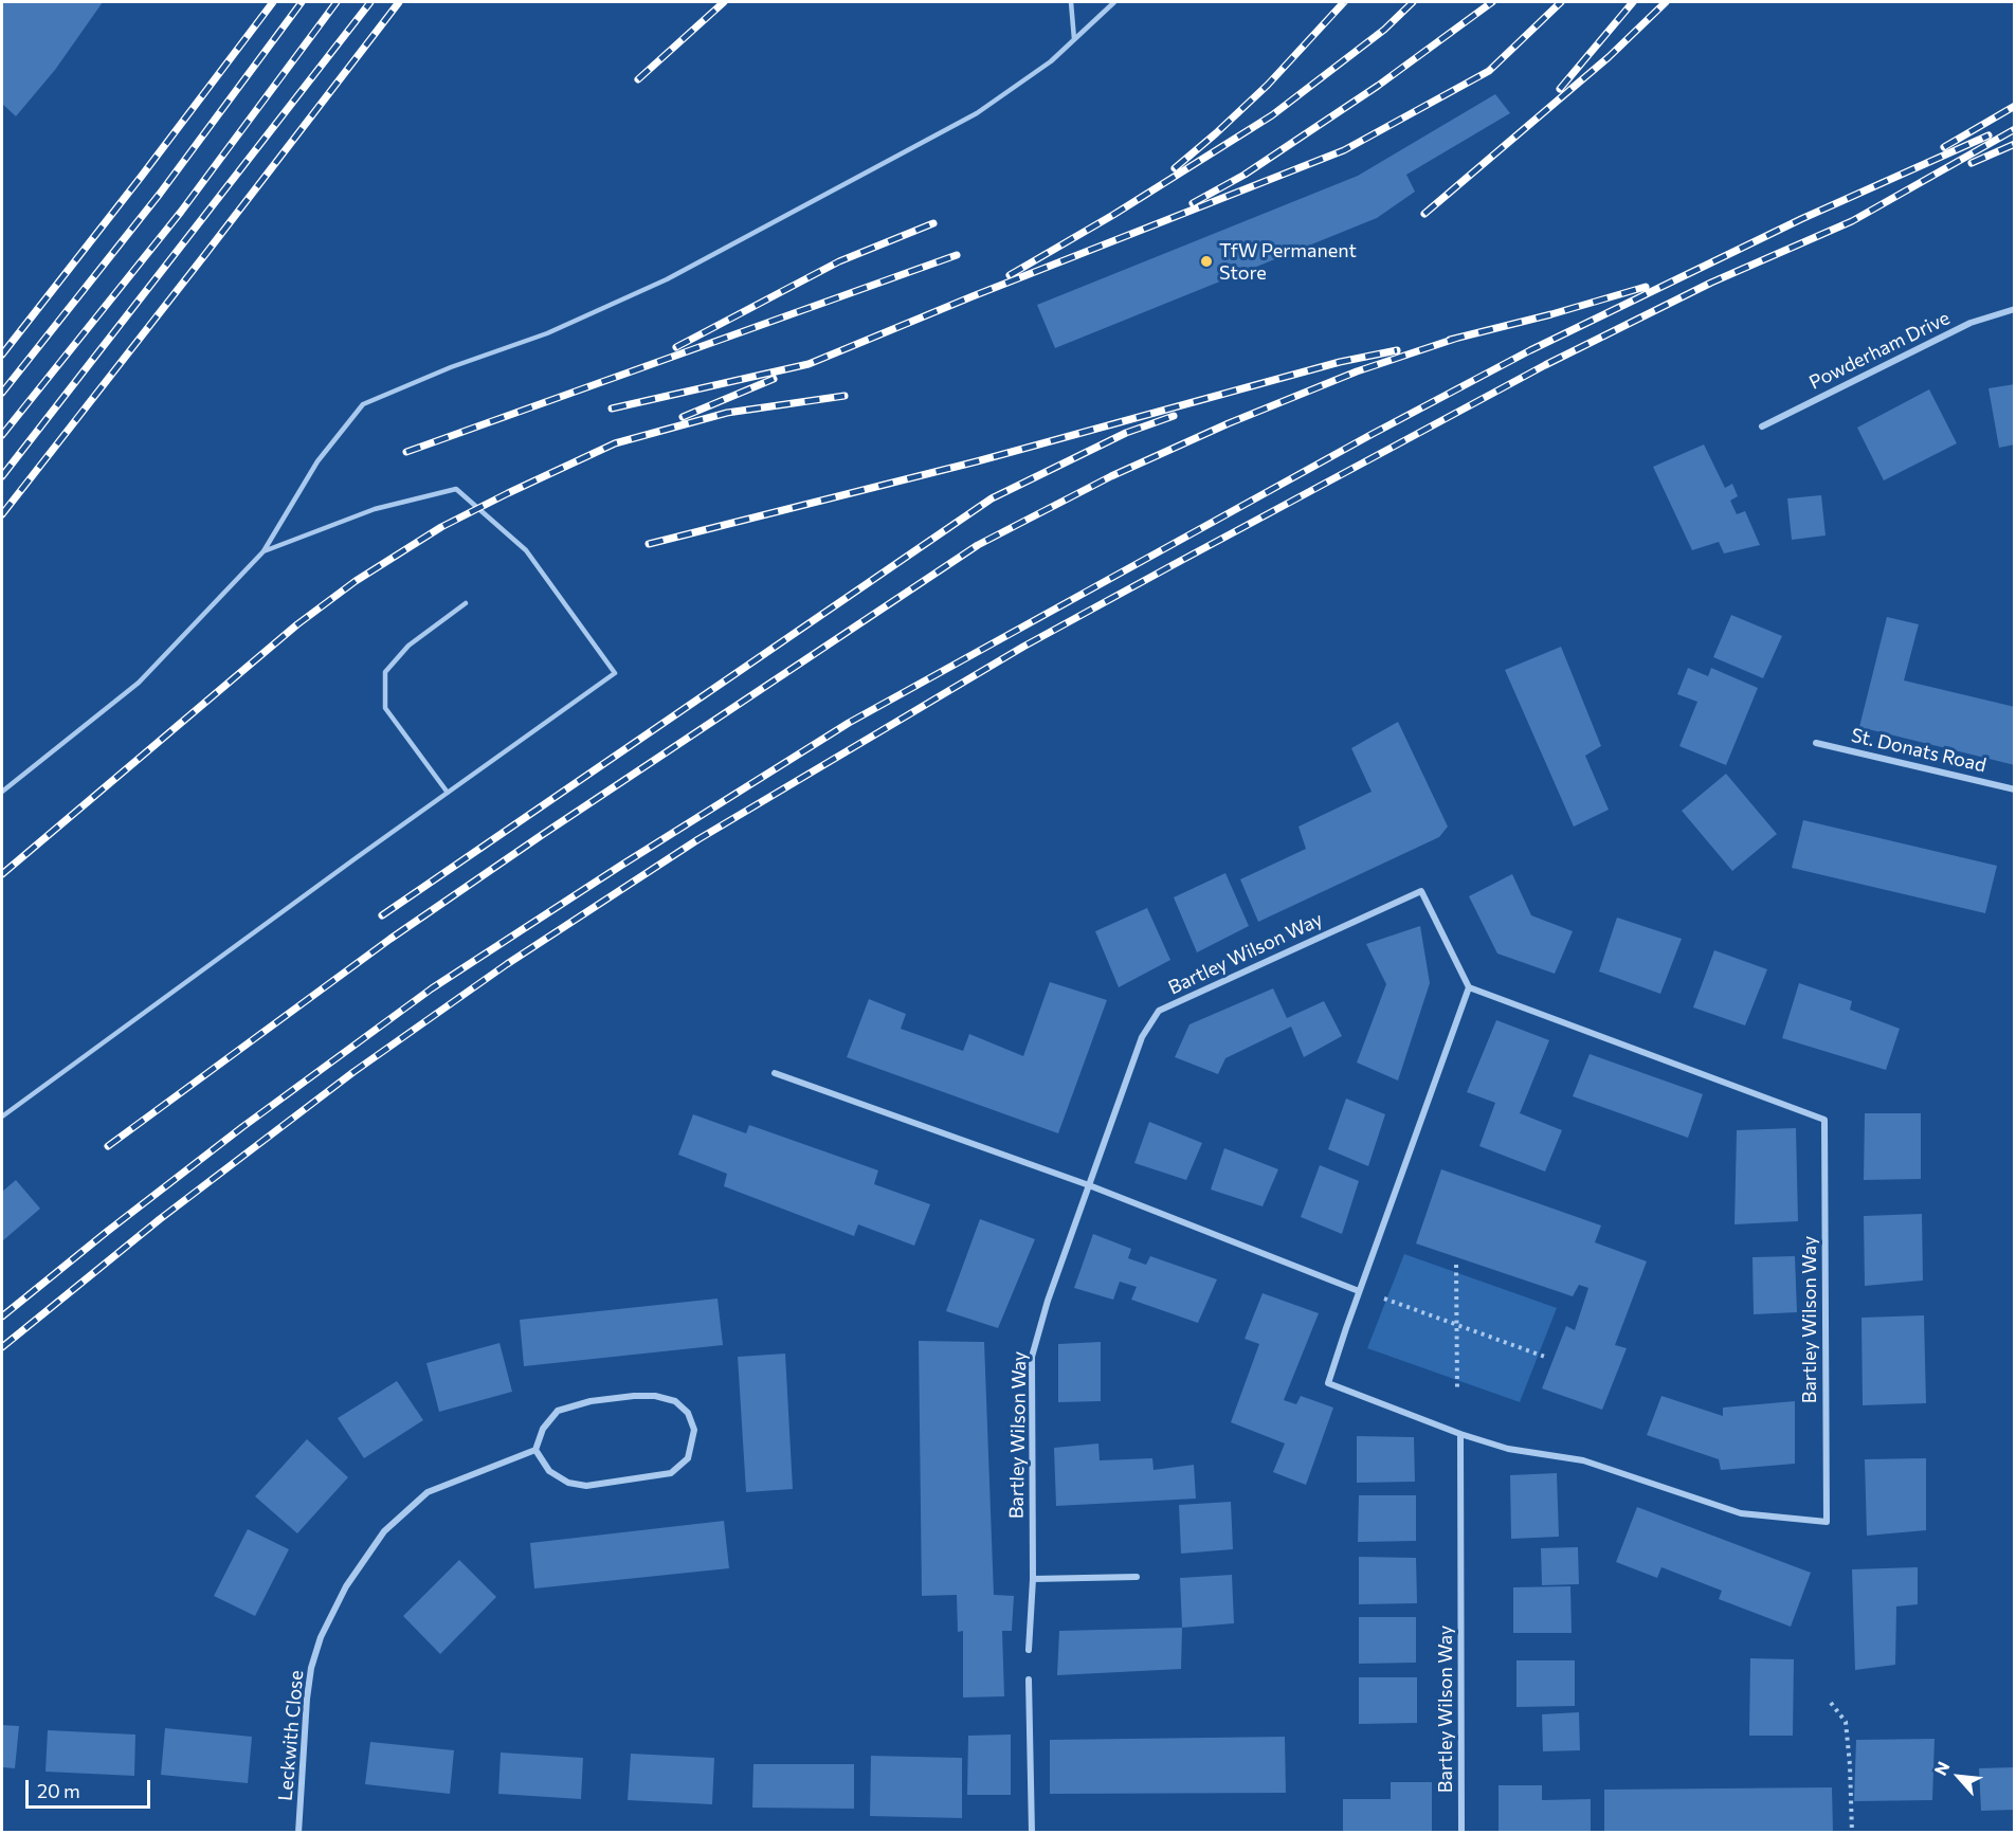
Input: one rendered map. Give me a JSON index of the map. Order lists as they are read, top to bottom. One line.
{"streets":{"street":["Powderham Drive","St. Donats Road","Bartley Wilson Way","Leckwith Close"]},"places":["TfW Permanent Store"],"scale_bar":"20 m","north":"top left"}
